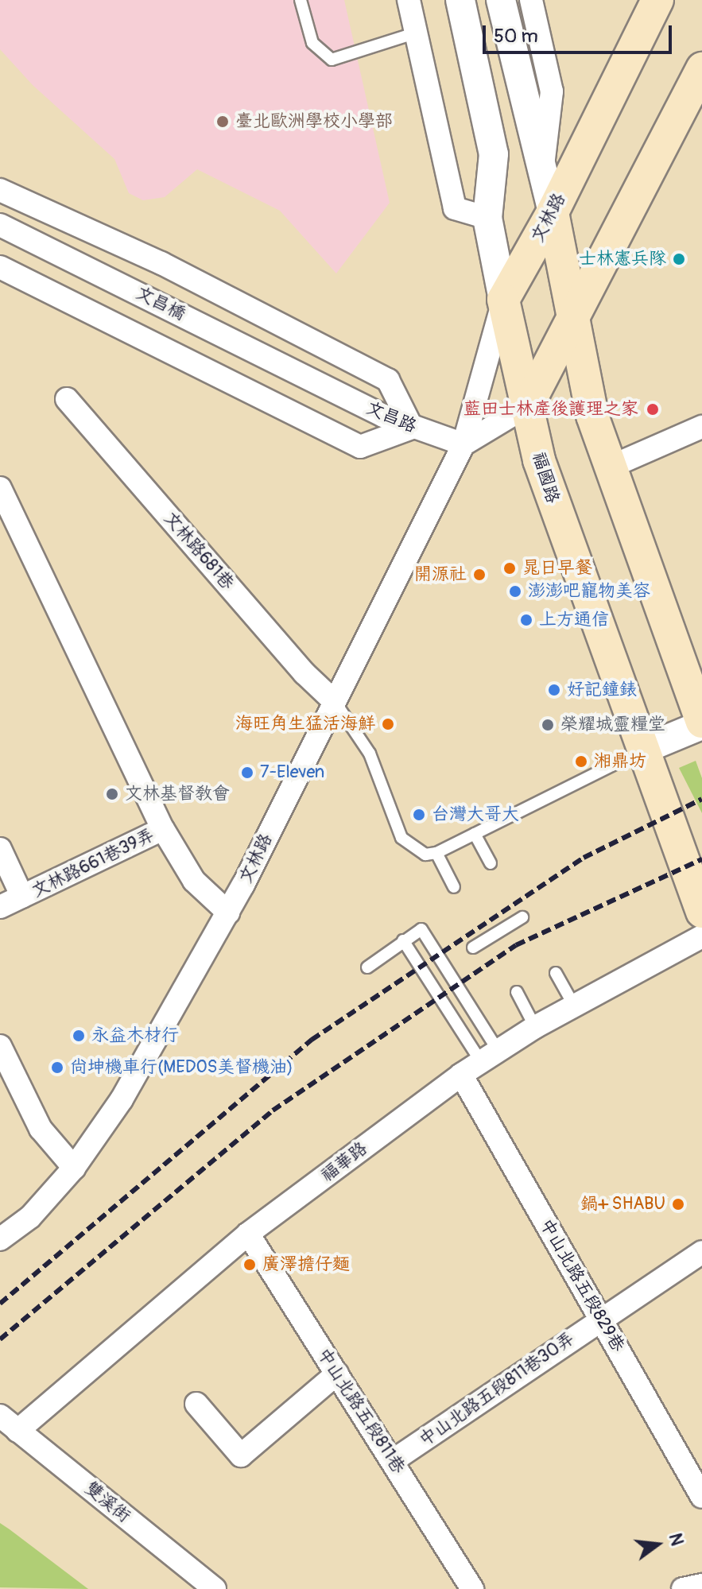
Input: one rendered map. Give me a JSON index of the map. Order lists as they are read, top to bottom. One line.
{"streets":{"main road":["文林路","福國路"],"street":["文昌橋","文昌路","文林路681巷","文林路661巷39弄","福華路","中山北路五段829巷","中山北路五段811巷30弄","中山北路五段811巷","雙溪街"]},"crossings":[["文林路","文昌路"],["文林路","福國路"],["文林路","文林路681巷"],["文昌橋","文昌路"],["福華路","中山北路五段829巷"],["福華路","中山北路五段811巷"],["福華路","雙溪街"],["中山北路五段829巷","中山北路五段811巷30弄"],["中山北路五段811巷30弄","中山北路五段811巷"]],"places":["臺北歐洲學校小學部","士林憲兵隊","藍田士林產後護理之家","晁日早餐","開源社","澎澎吧寵物美容","上方通信","好記鐘錶","海旺角生猛活海鮮","榮耀城靈糧堂","湘鼎坊","7-Eleven","文林基督教會","台灣大哥大","永益木材行","尚坤機車行(MEDOS美督機油)","鍋+ SHABU","廣澤擔仔麵"],"scale_bar":"50 m","north":"right"}
